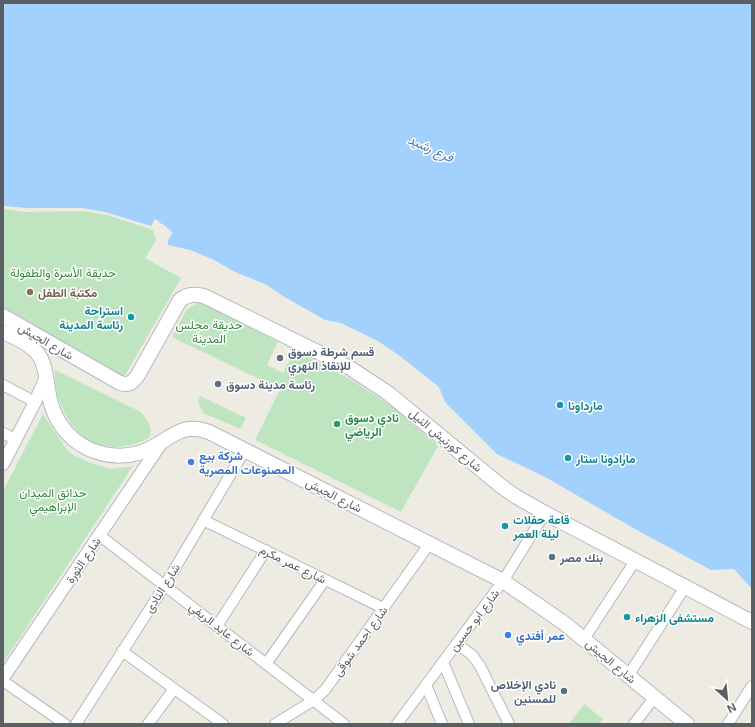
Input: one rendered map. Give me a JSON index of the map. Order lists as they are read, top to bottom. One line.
{"streets":{"main road":["شارع الجيش","شارع كورنيش النيل"],"street":["شارع الثورة","شارع عمر مكرم","شارع النادى","شارع ابو حسين","شارع عايد الريفي","شارع احمد شوقى"]},"crossings":[["شارع الجيش","شارع كورنيش النيل"],["شارع الجيش","شارع الثورة"],["شارع الجيش","شارع النادى"],["شارع الجيش","شارع ابو حسين"],["شارع الجيش","شارع احمد شوقى"],["شارع كورنيش النيل","شارع ابو حسين"],["شارع الثورة","شارع عايد الريفي"],["شارع عمر مكرم","شارع النادى"],["شارع عمر مكرم","شارع احمد شوقى"],["شارع النادى","شارع عايد الريفي"],["شارع عايد الريفي","شارع احمد شوقى"]],"water":["فرع رشيد"],"parks":["حديقة الأسرة والطفولة","حديقة مجلس المدينة","حدائق الميدان الإبراهيمي"],"places":["مكتبة الطفل","استراحة رئاسة المدينة","قسم شرطة دسوق للإنقاذ النهري","رئاسة مدينة دسوق","مارداونا","نادي دسوق الرياضي","مارادونا ستار","شركة بيع المصنوعات المصرية","قاعة حفلات ليلة العمر","بنك مصر","مستشفى الزهراء","عمر أفندي","نادي الإخلاص للمسنين"],"north":"bottom right"}
